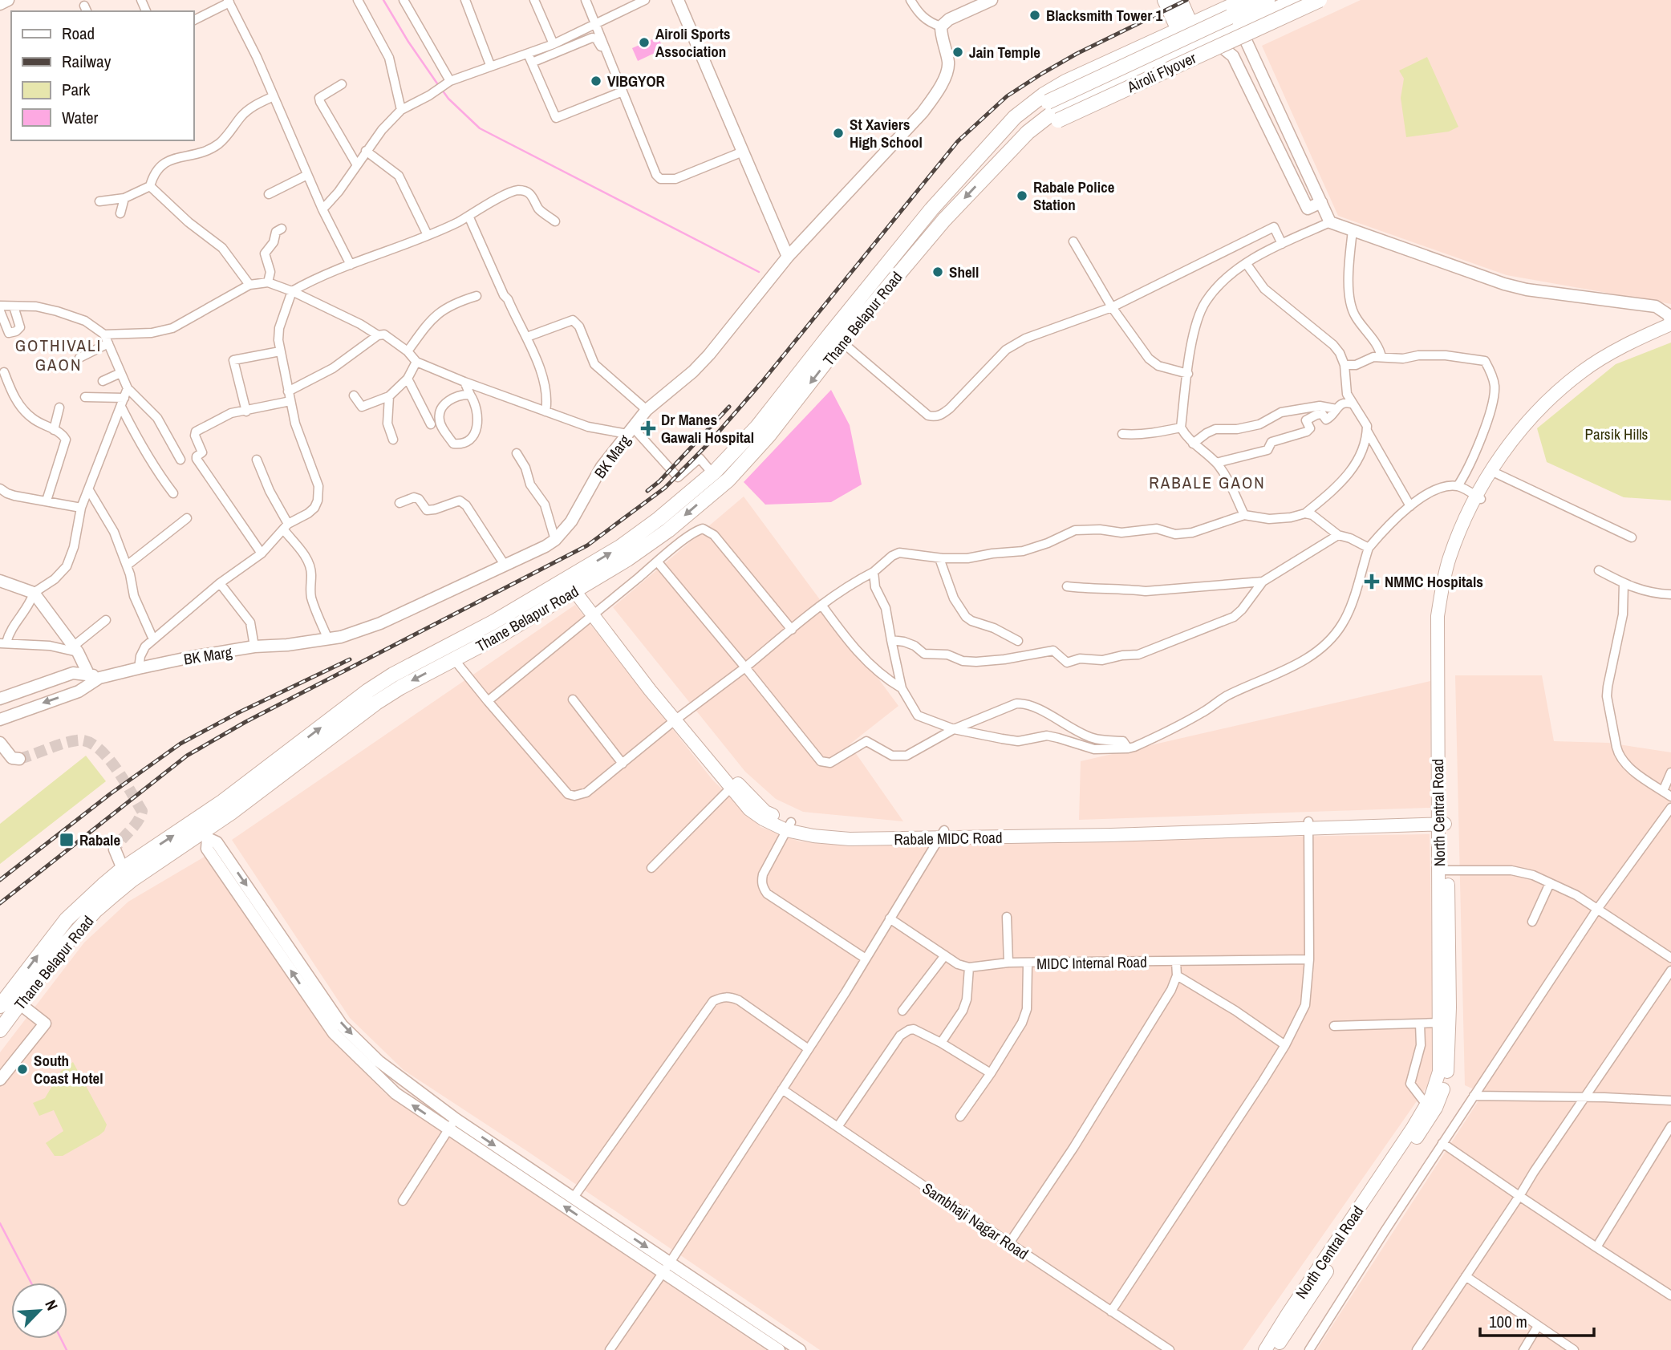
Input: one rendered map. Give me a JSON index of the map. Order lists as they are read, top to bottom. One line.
{"streets":{"main road":["Airoli Flyover","Thane Belapur Road","North Central Road","Rabale MIDC Road"],"street":["BK Marg","MIDC Internal Road","Sambhaji Nagar Road"]},"crossings":[["Airoli Flyover","Thane Belapur Road"],["Thane Belapur Road","Rabale MIDC Road"],["North Central Road","Rabale MIDC Road"]],"districts":["GOTHIVALI GAON","RABALE GAON"],"parks":["Parsik Hills"],"places":{"other":["Blacksmith Tower 1","Airoli Sports Association","Jain Temple","VIBGYOR","St Xaviers High School","Rabale Police Station","Shell","South Coast Hotel"],"health":["Dr Manes Gawali Hospital","NMMC Hospitals"],"transit":["Rabale"]},"legend":["Road","Railway","Park","Water"],"scale_bar":"100 m","north":"top right"}
